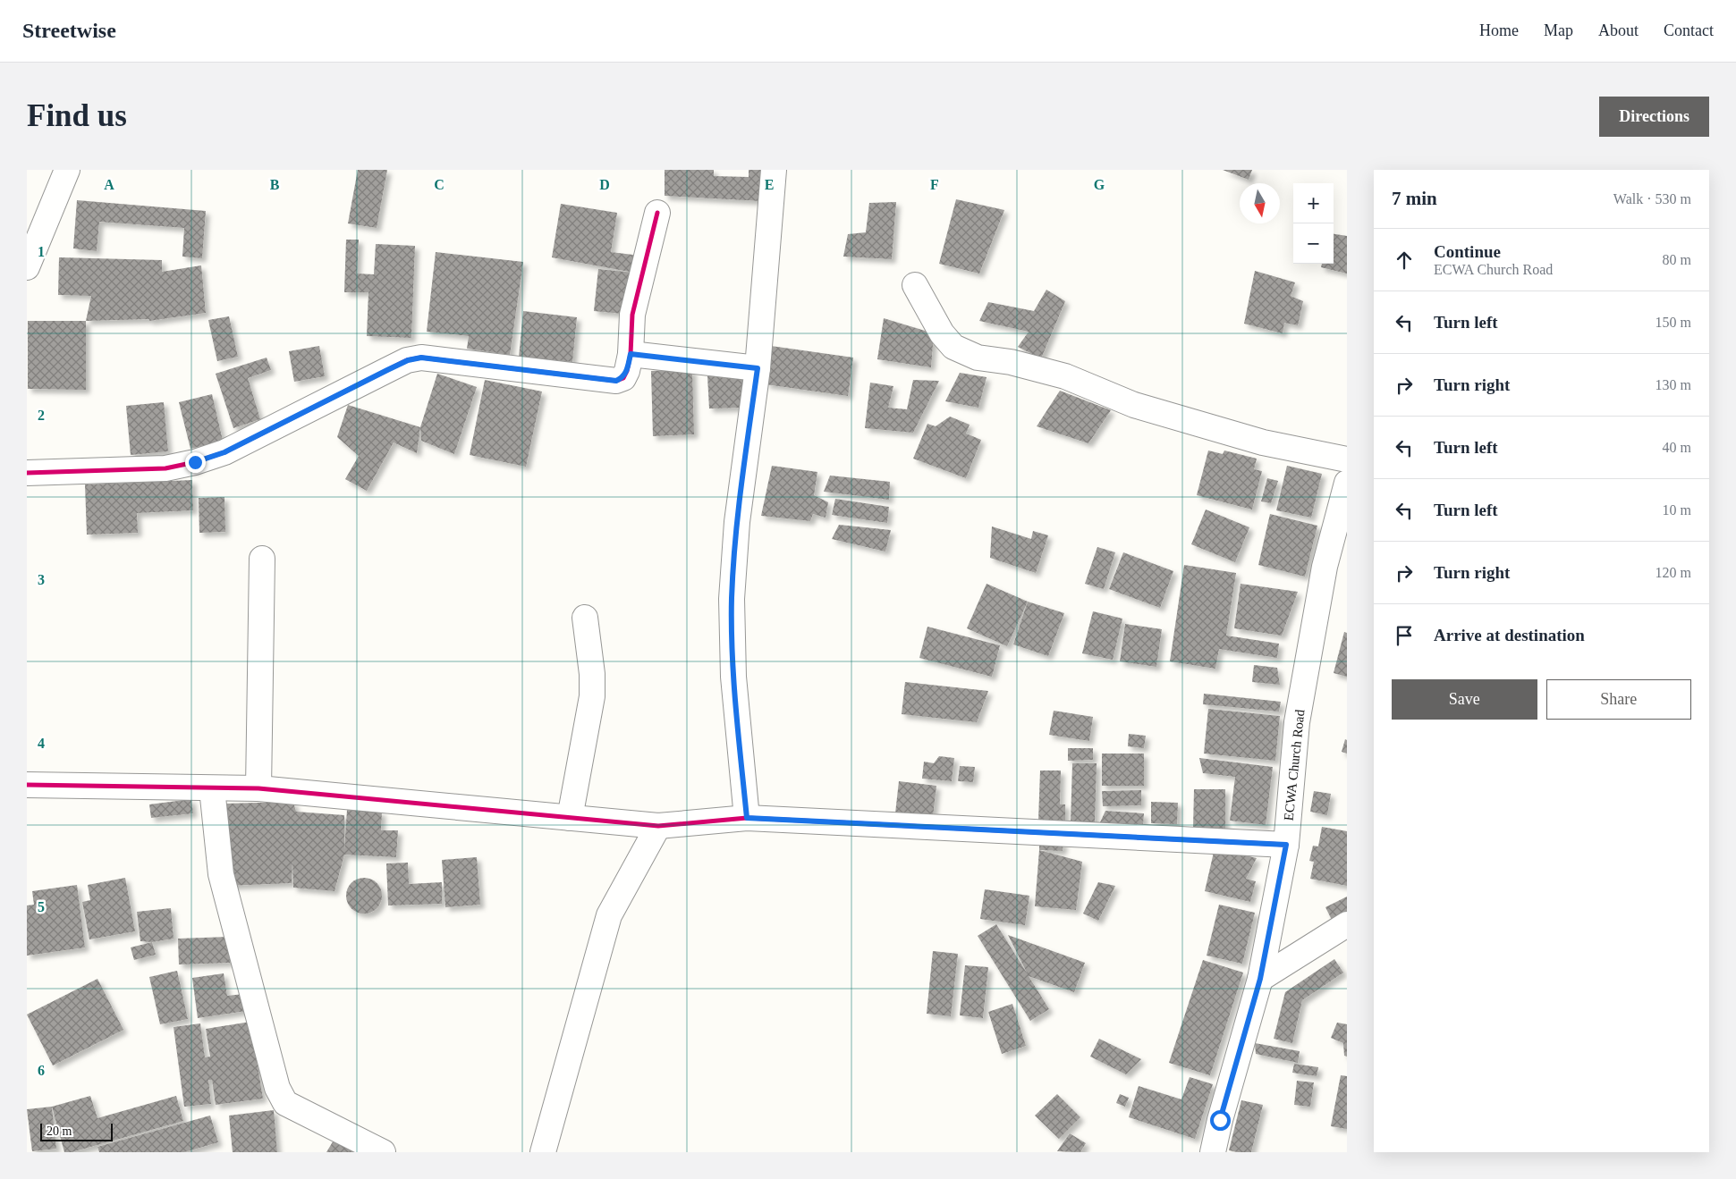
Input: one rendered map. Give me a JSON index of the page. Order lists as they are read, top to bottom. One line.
{"streets":{"street":["ECWA Church Road"]},"scale_bar":"20 m","north":"bottom","page":{"header":"Streetwise","nav":["Home","Map","About","Contact"],"buttons":["Directions",["Save","Share"]],"title":"Find us","heading":["7 min","Walk · 530 m"],"map_buttons":["+","−"],"list":[["Continue","ECWA Church Road","80 m"],["Turn left","150 m"],["Turn right","130 m"],["Turn left","40 m"],["Turn left","10 m"],["Turn right","120 m"],"Arrive at destination"],"scale":"20 m"},"grid":{"columns":["A","B","C","D","E","F","G"],"rows":["1","2","3","4","5","6"]}}
